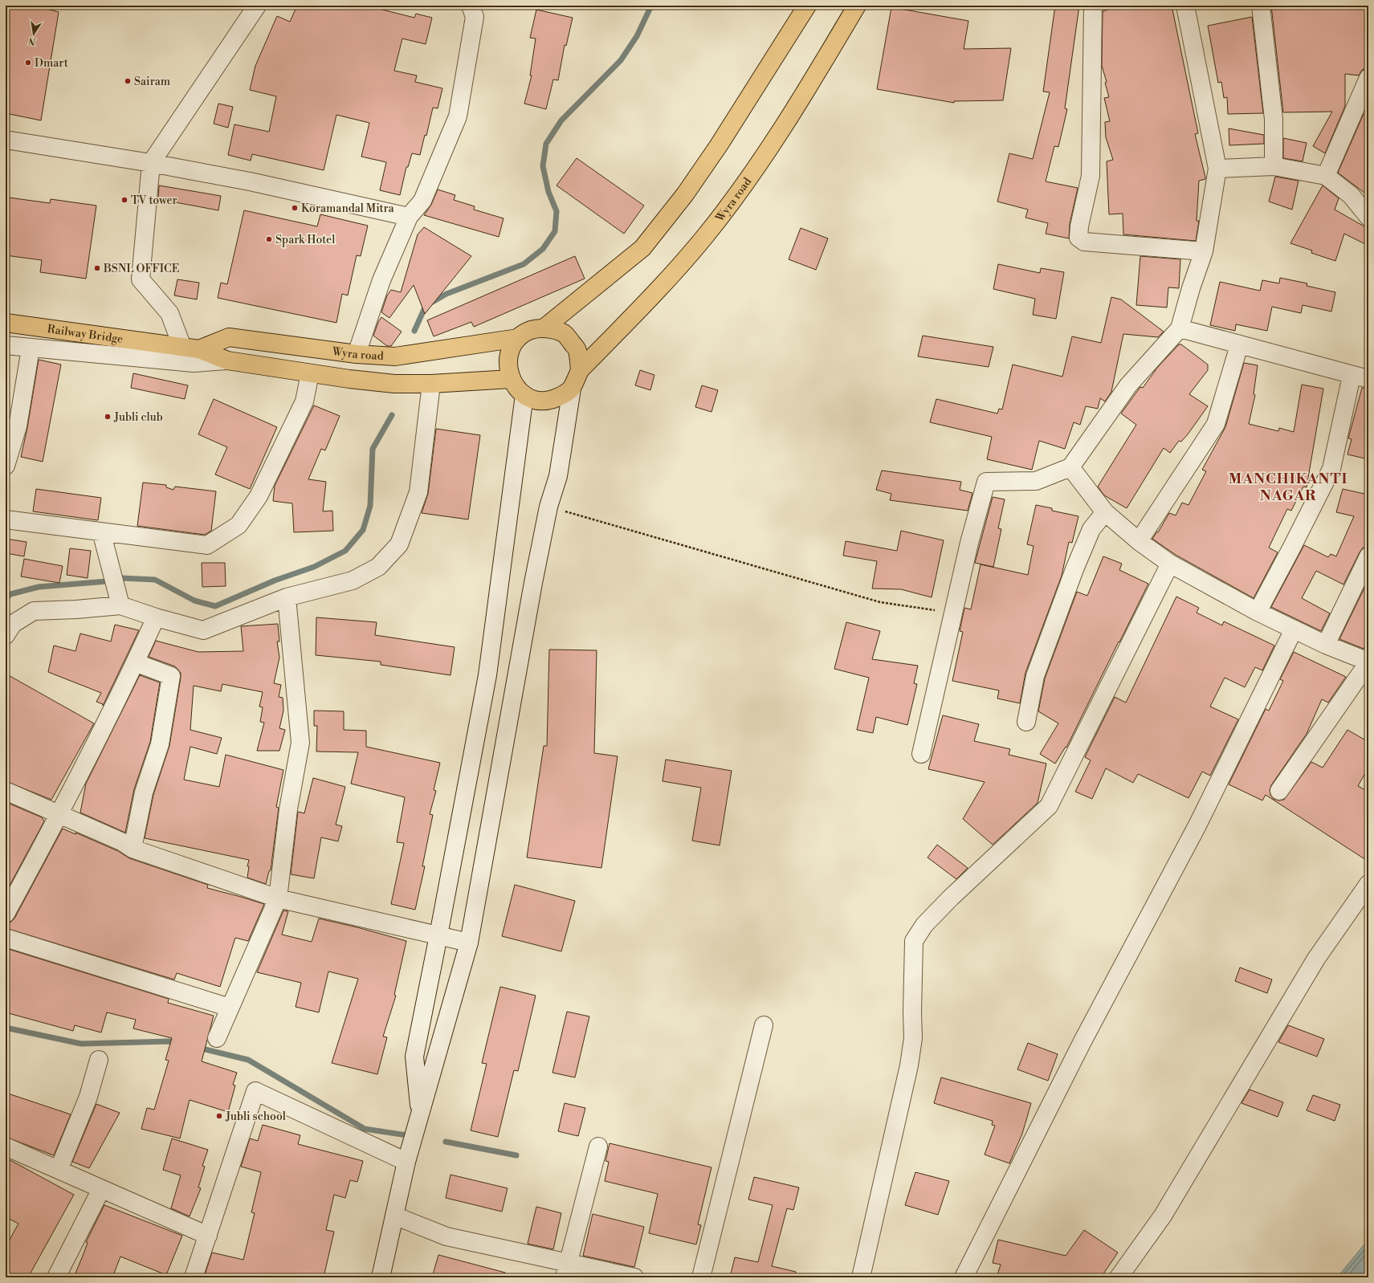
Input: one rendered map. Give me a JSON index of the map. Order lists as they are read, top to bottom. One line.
{"streets":{"main road":["Wyra road","Railway Bridge"]},"crossings":[["Wyra road","Railway Bridge"]],"districts":["MANCHIKANTI NAGAR"],"places":["Dmart","Sairam","TV tower","Koramandal Mitra","Spark Hotel","BSNL OFFICE","Jubli club","Jubli school"],"north":"bottom"}
